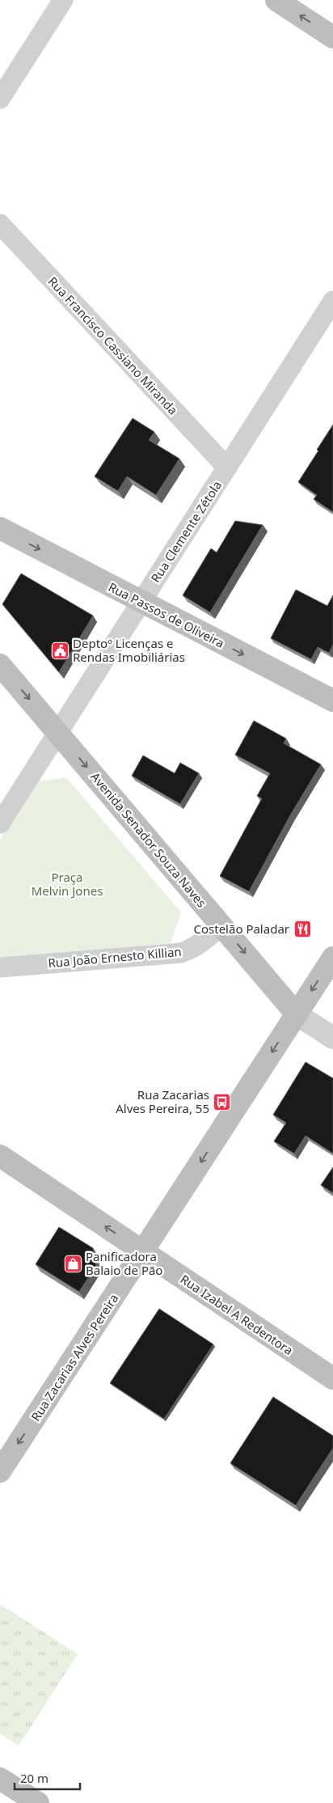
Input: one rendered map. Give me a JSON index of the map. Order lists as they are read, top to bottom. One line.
{"streets":{"main road":["Rua Passos de Oliveira","Avenida Senador Souza Naves","Rua Izabel A Redentora","Rua Zacarias Alves Pereira"],"street":["Rua Francisco Cassiano Miranda","Rua Clemente Zétola","Rua João Ernesto Killian"]},"crossings":[["Rua Francisco Cassiano Miranda","Rua Clemente Zétola"],["Rua Clemente Zétola","Rua Passos de Oliveira"],["Rua Clemente Zétola","Avenida Senador Souza Naves"],["Avenida Senador Souza Naves","Rua João Ernesto Killian"],["Avenida Senador Souza Naves","Rua Zacarias Alves Pereira"],["Rua Izabel A Redentora","Rua Zacarias Alves Pereira"]],"one_way":["Rua Passos de Oliveira","Avenida Senador Souza Naves","Rua Izabel A Redentora","Rua Zacarias Alves Pereira"],"parks":["Praça Melvin Jones"],"places":{"public building":["Deptoº Licenças e Rendas Imobiliárias"],"restaurant":["Costelão Paladar"],"bus stop":["Rua Zacarias Alves Pereira, 55"],"shop":["Panificadora Balaio de Pão"]},"scale_bar":"20 m"}
